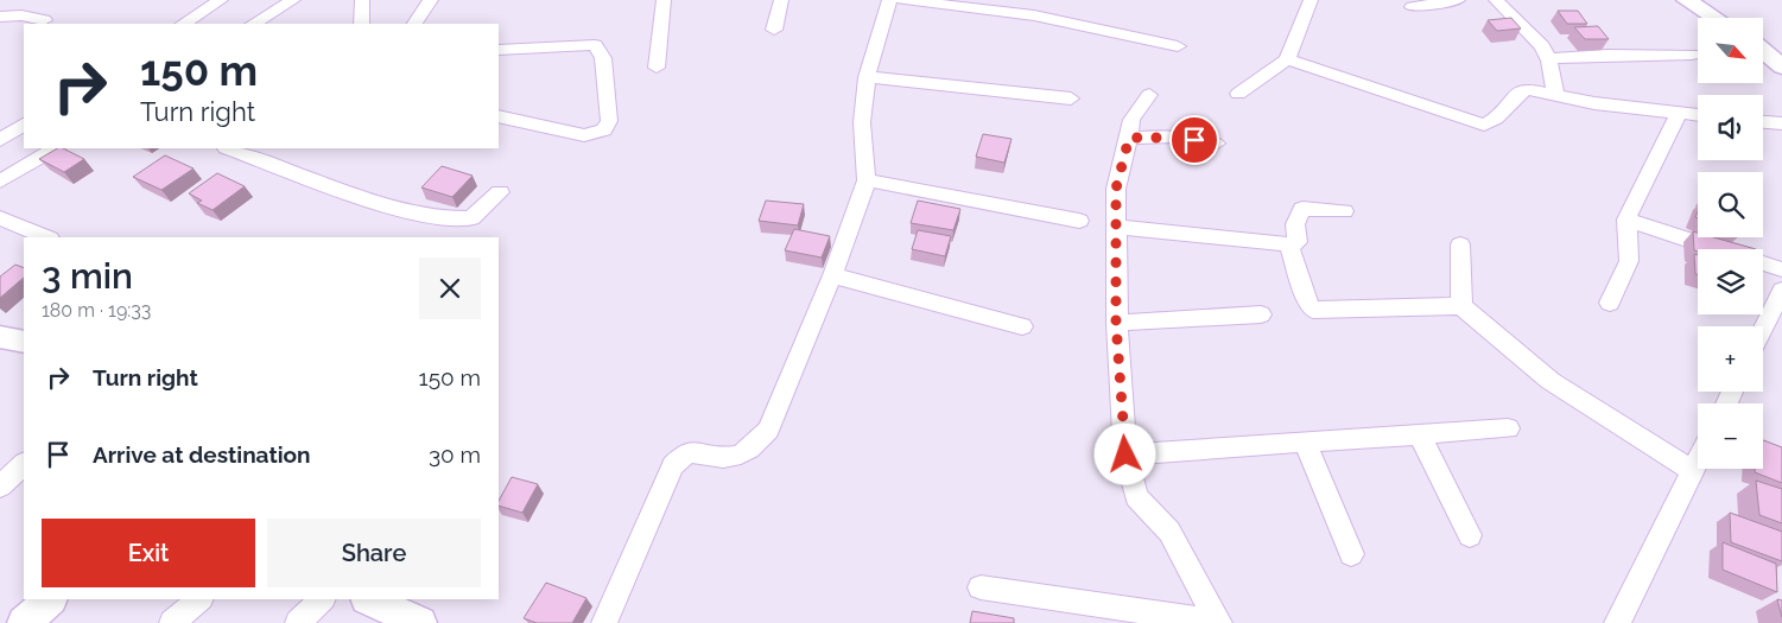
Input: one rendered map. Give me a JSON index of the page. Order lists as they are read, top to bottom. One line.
{"north":"bottom right","page":{"map_buttons":["+","−"],"turn":["150 m","Turn right"],"heading":["3 min","180 m · 19:33"],"list":[{"name":"Turn right","value":"150 m"},{"name":"Arrive at destination","value":"30 m"}],"buttons":["Exit","Share"]}}
